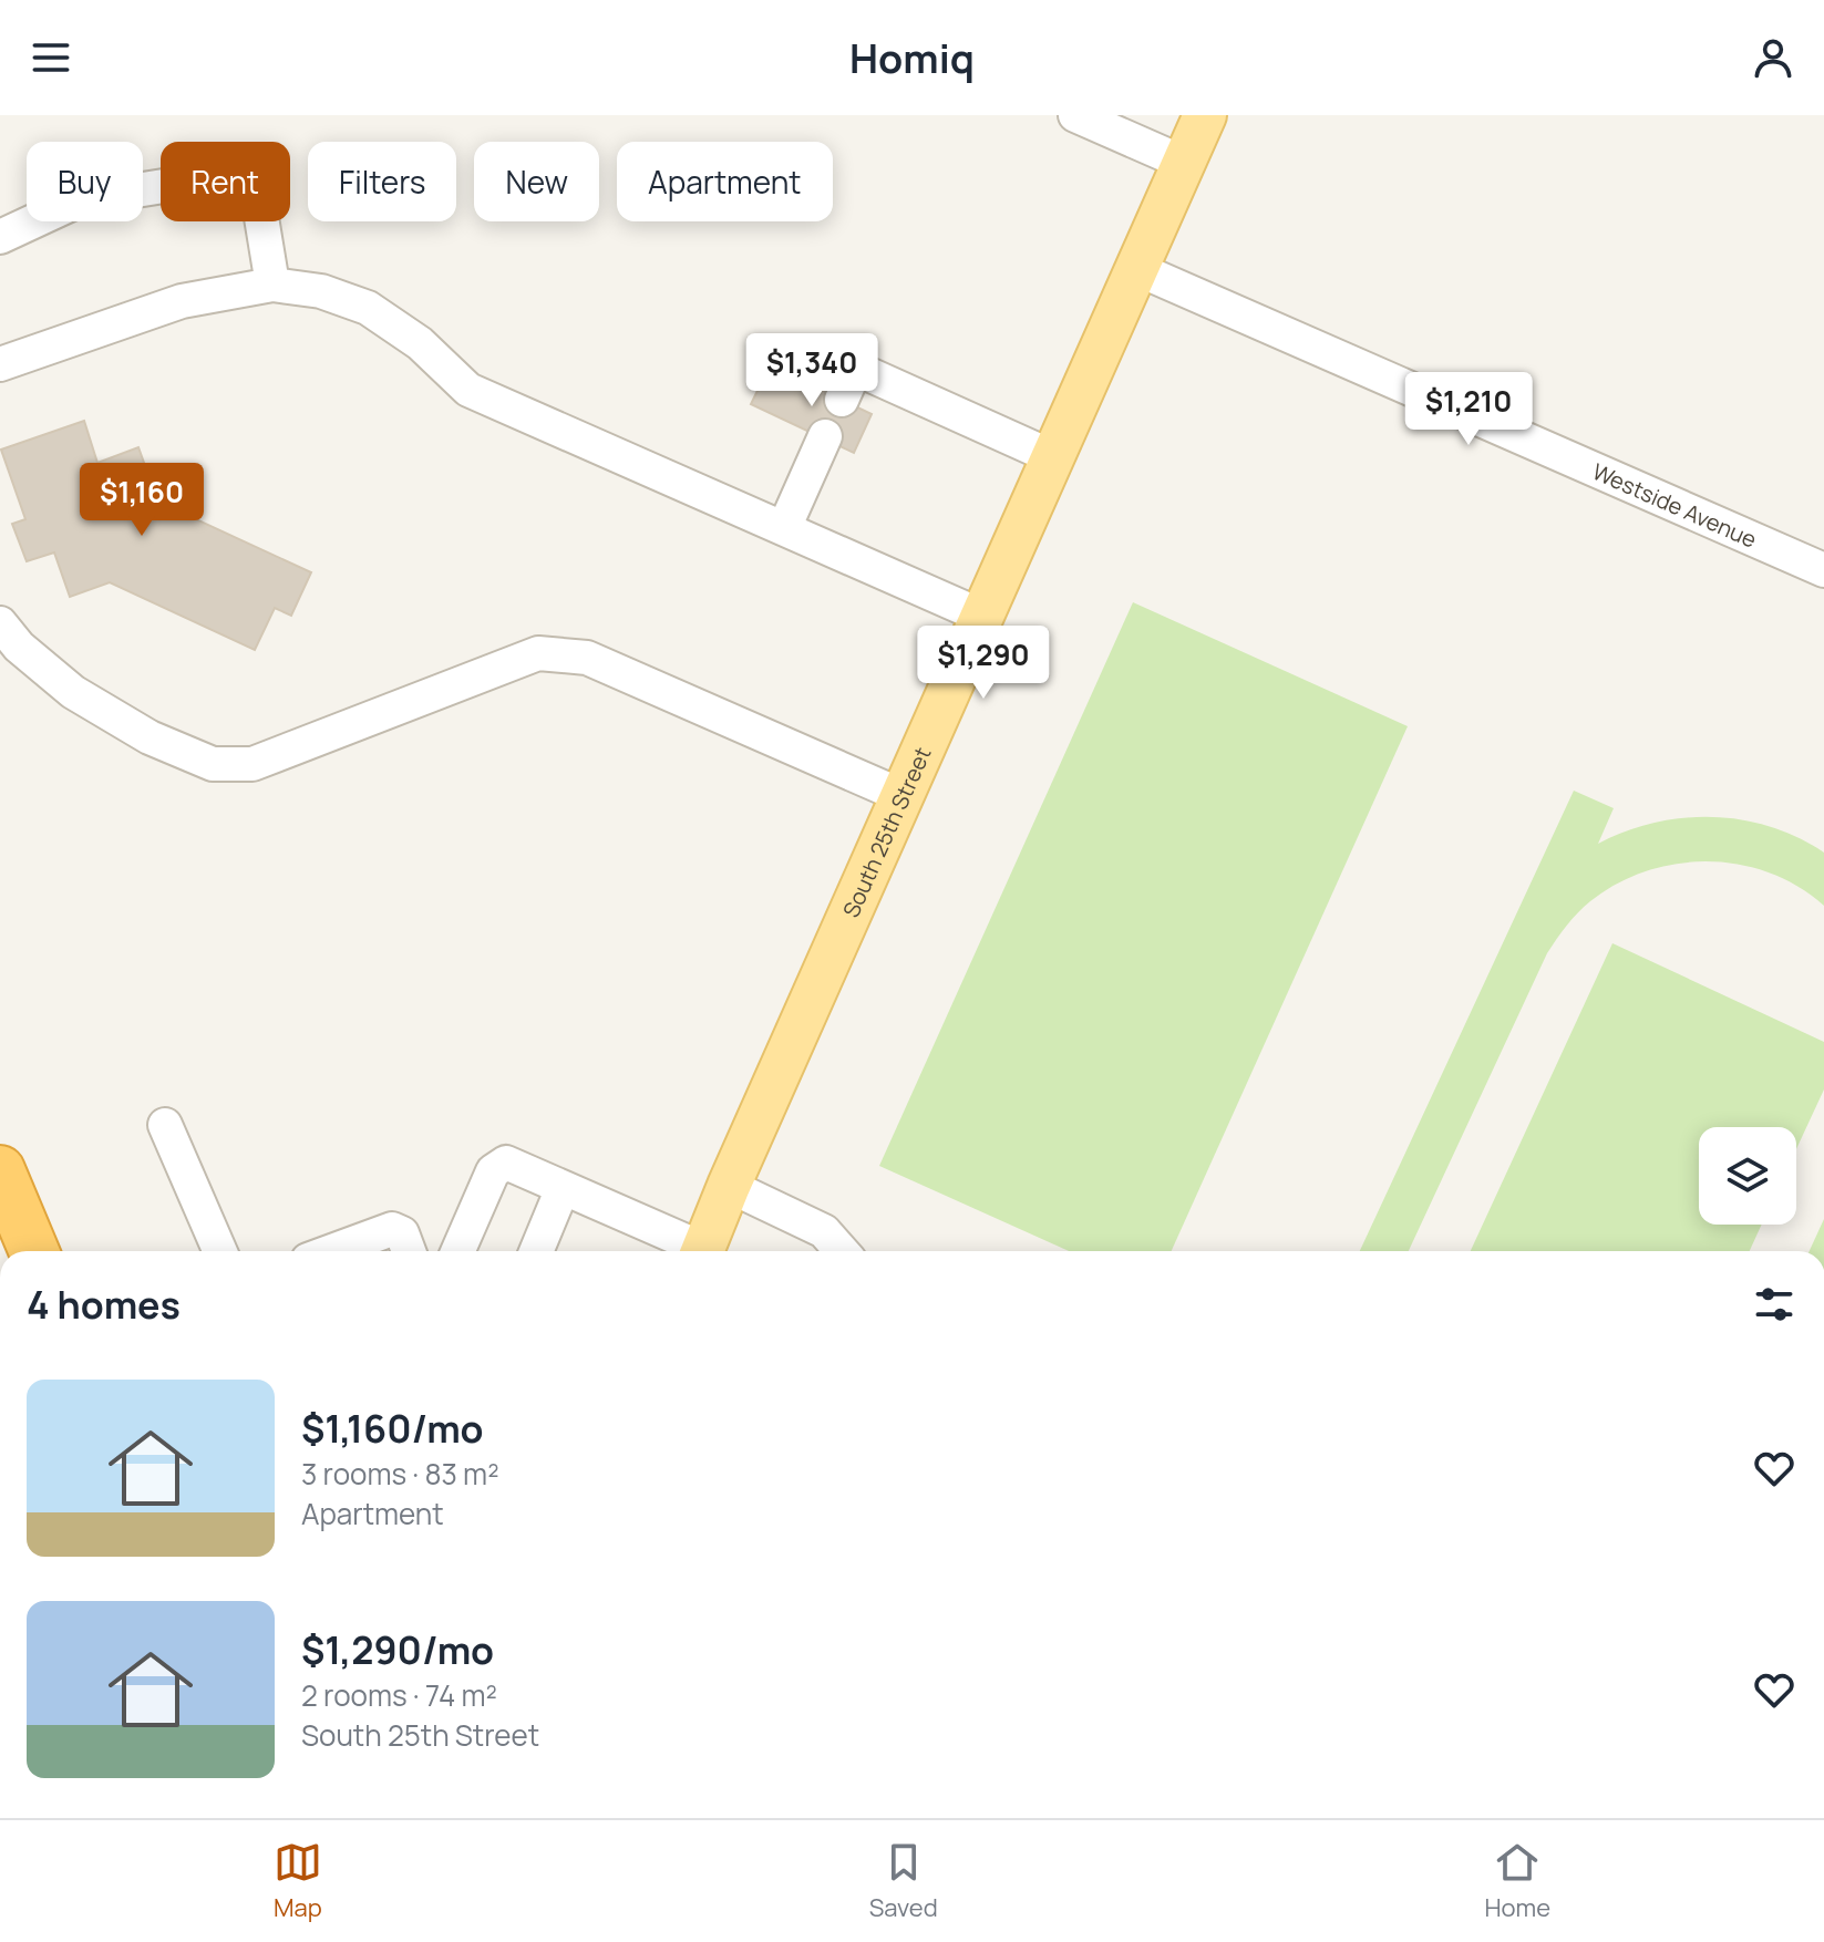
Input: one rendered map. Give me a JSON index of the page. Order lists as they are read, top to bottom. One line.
{"streets":{"main road":["South 25th Street"],"street":["Westside Avenue"]},"crossings":[["Westside Avenue","South 25th Street"]],"page":{"header":"Homiq","chip":["Buy","Rent","Filters","New","Apartment"],"price":["$1,340","$1,210","$1,160","$1,290"],"heading":"4 homes","list":[{"name":"$1,160/mo","note":"3 rooms · 83 m² · Apartment"},{"name":"$1,290/mo","note":"2 rooms · 74 m² · South 25th Street"}],"tabs":["Map","Saved","Home"]}}
